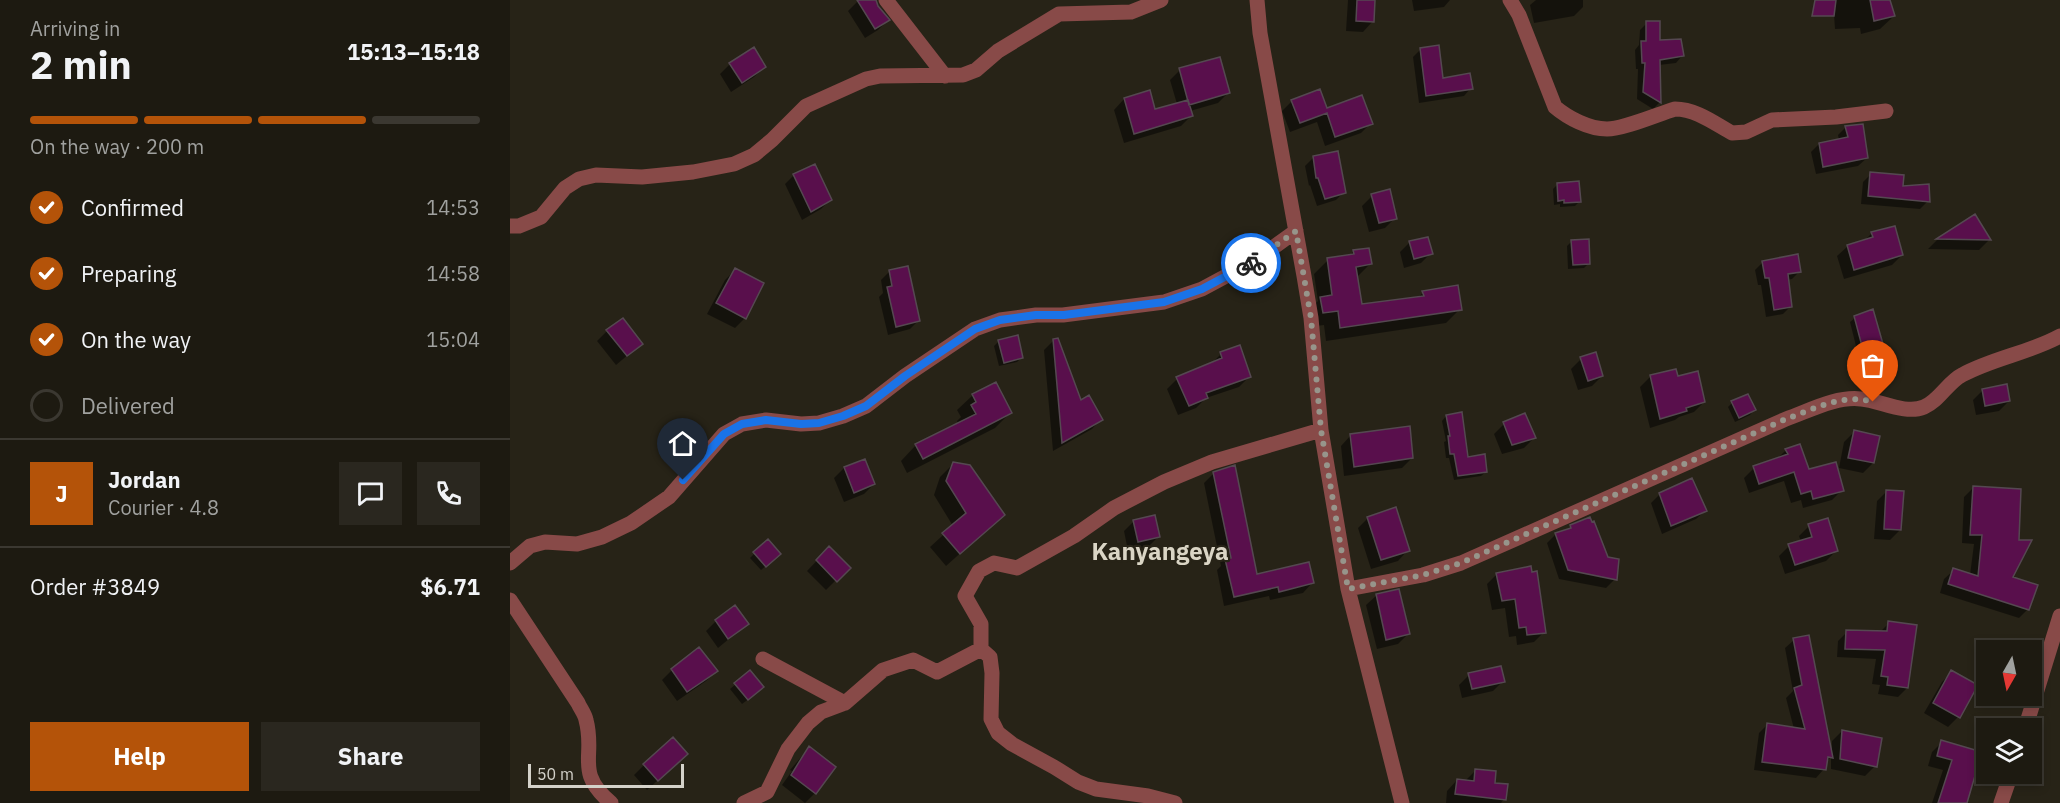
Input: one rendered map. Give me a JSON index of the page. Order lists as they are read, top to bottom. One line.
{"districts":["Kanyangeya"],"scale_bar":"50 m","north":"bottom","page":{"heading":["2 min","Arriving in","15:13–15:18"],"panel":["Jordan","Courier · 4.8","Order #3849","$6.71"],"bar":"On the way · 200 m","list":[["Confirmed","14:53"],["Preparing","14:58"],["On the way","15:04"],"Delivered"],"round":"J","buttons":["Help","Share"],"scale":"50 m"}}
